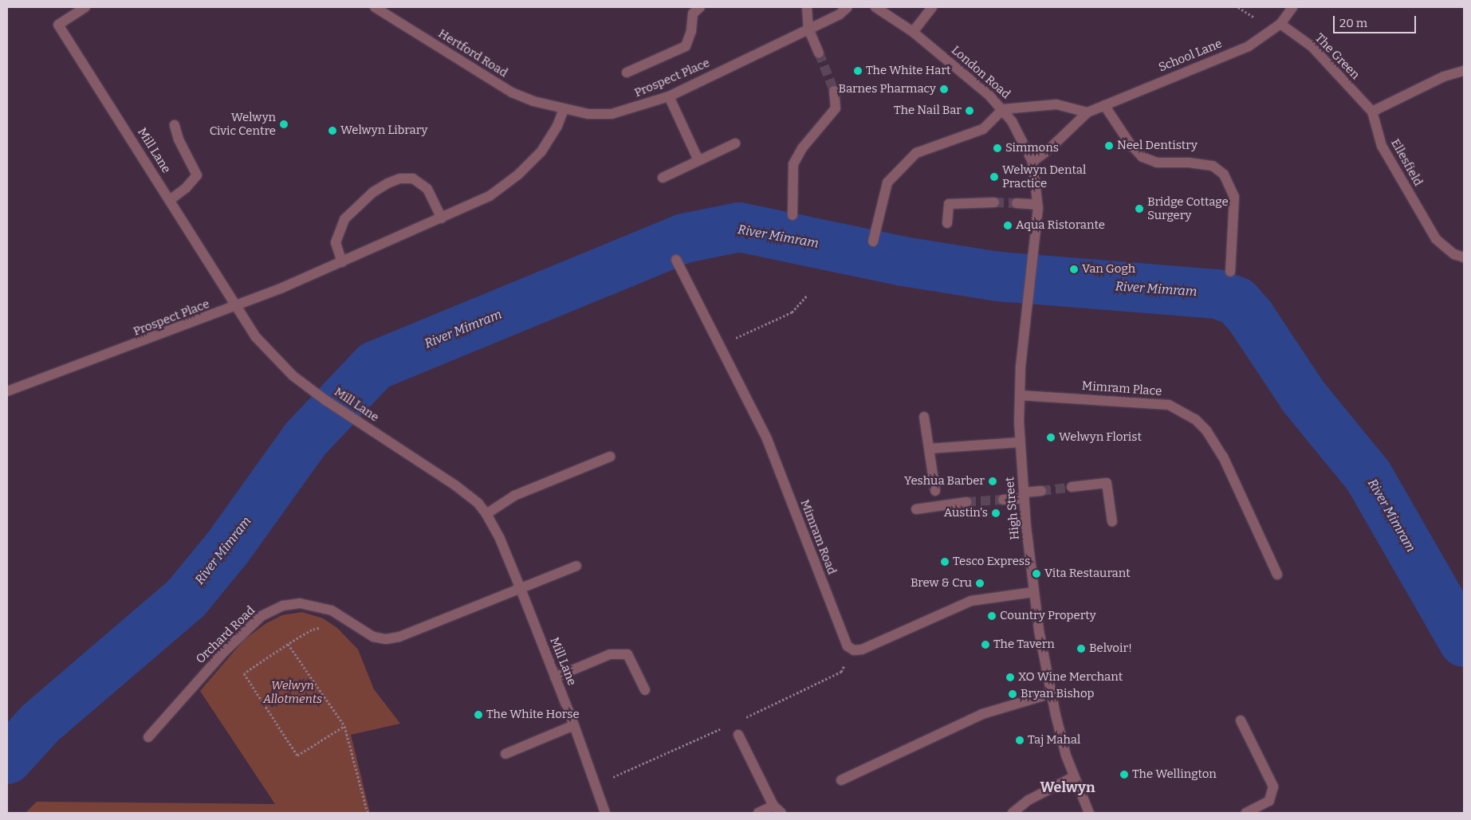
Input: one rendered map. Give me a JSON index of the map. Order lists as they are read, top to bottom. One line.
{"streets":{"street":["Hertford Road","School Lane","The Green","London Road","Prospect Place","Mill Lane","Ellesfield","Mimram Place","High Street","Mimram Road","Orchard Road"]},"crossings":[["Hertford Road","Prospect Place"],["School Lane","The Green"],["School Lane","London Road"],["The Green","Ellesfield"],["London Road","High Street"],["Prospect Place","Mill Lane"],["Mill Lane","Orchard Road"],["Mimram Place","High Street"],["High Street","Mimram Road"]],"districts":["Welwyn"],"water":["River Mimram"],"parks":["Welwyn Allotments"],"places":["The White Hart","Barnes Pharmacy","The Nail Bar","Welwyn Civic Centre","Welwyn Library","Neel Dentistry","Simmons","Welwyn Dental Practice","Bridge Cottage Surgery","Aqua Ristorante","Van Gogh","Welwyn Florist","Yeshua Barber","Austin's","Tesco Express","Vita Restaurant","Brew & Cru","Country Property","The Tavern","Belvoir!","XO Wine Merchant","Bryan Bishop","The White Horse","Taj Mahal","The Wellington"],"scale_bar":"20 m"}
